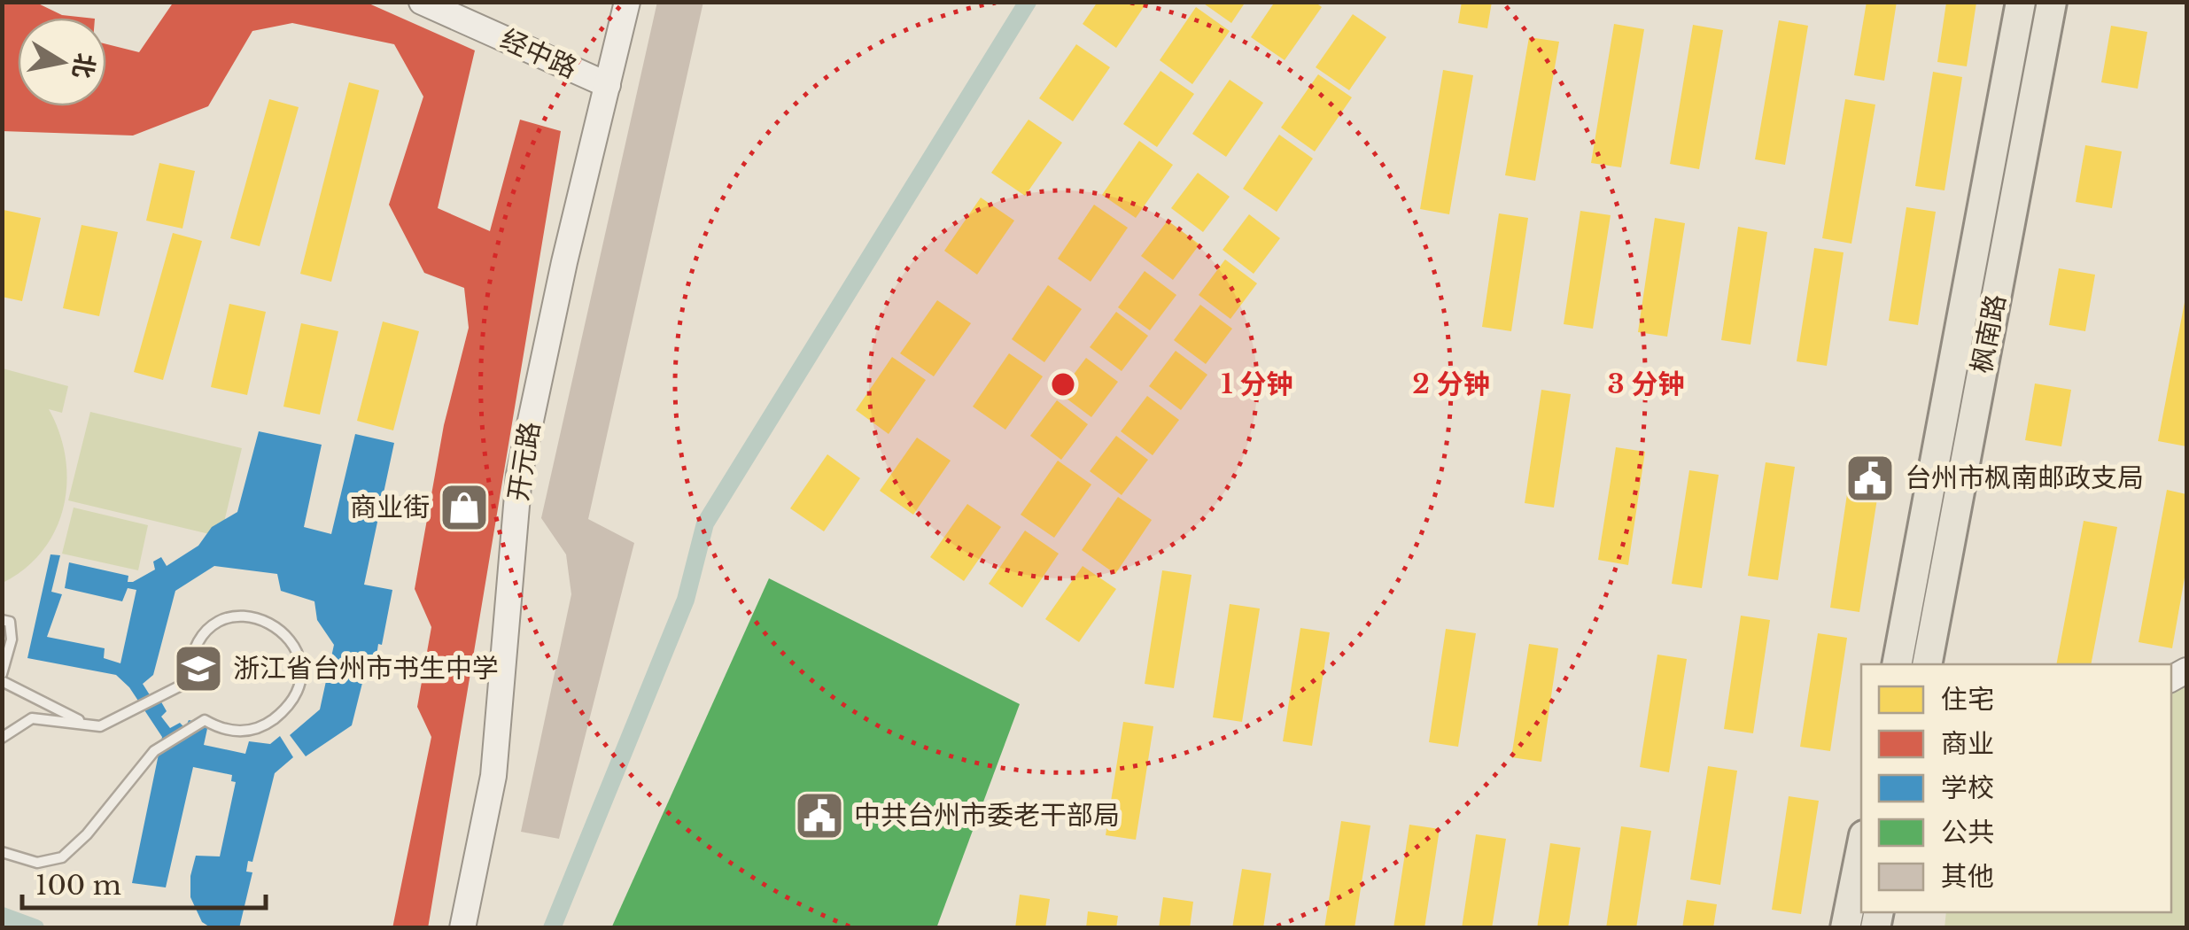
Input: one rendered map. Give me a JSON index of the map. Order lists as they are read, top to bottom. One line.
{"streets":{"main road":["经中路","枫南路","开元路"]},"crossings":[["经中路","开元路"]],"places":{"public building":["台州市枫南邮政支局","中共台州市委老干部局"],"shop":["商业街"],"school or university":["浙江省台州市书生中学"]},"legend":["住宅","商业","学校","公共","其他"],"scale_bar":"100 m","north":"right","rings":["1 分钟","2 分钟","3 分钟"]}
